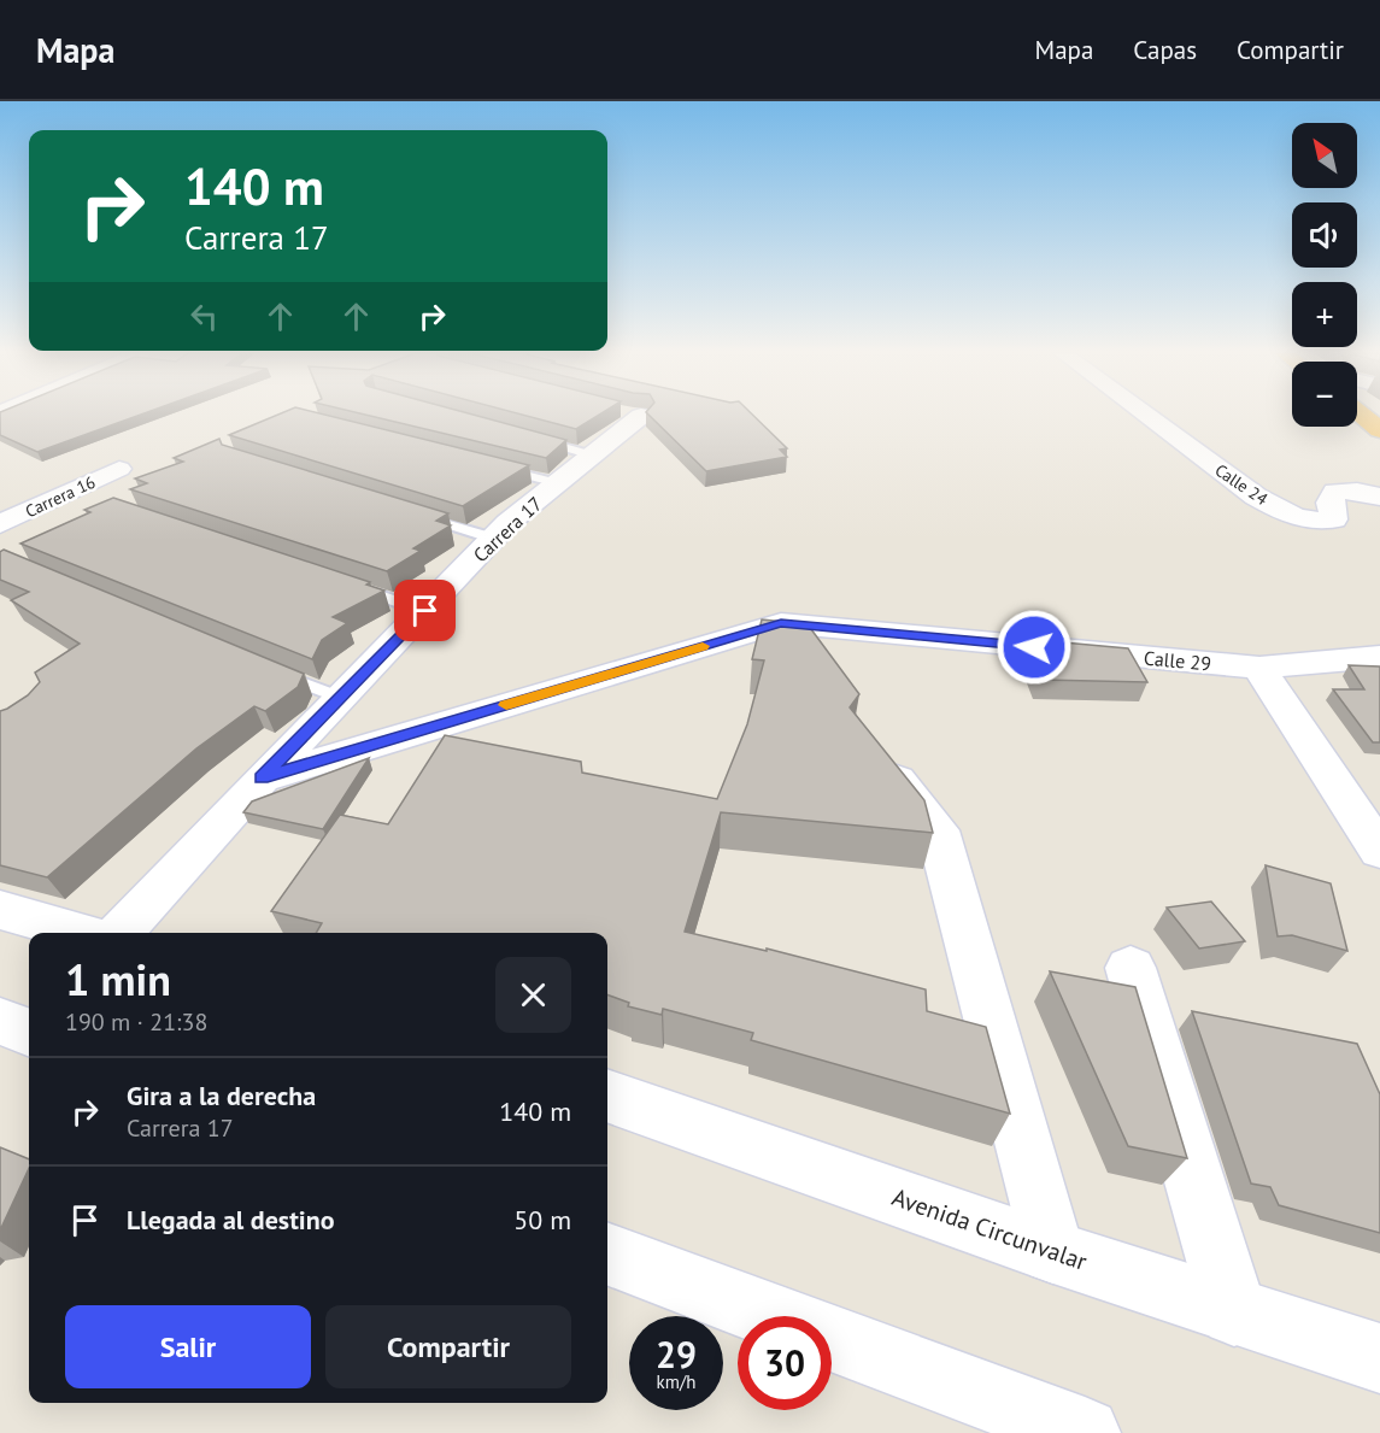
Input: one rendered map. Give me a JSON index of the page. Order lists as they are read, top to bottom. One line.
{"streets":{"street":["Calle 24","Carrera 16","Carrera 17","Calle 29","Avenida Circunvalar"]},"crossings":[["Carrera 17","Calle 29"]],"north":"top left","page":{"header":"Mapa","nav":["Mapa","Capas","Compartir"],"map_buttons":["+","−"],"turn":["140 m","Carrera 17"],"heading":["1 min","190 m · 21:38"],"list":[{"name":"Gira a la derecha","note":"Carrera 17","value":"140 m"},{"name":"Llegada al destino","value":"50 m"}],"buttons":["Salir","Compartir"],"speed":"29 km/h","limit":"30"}}
